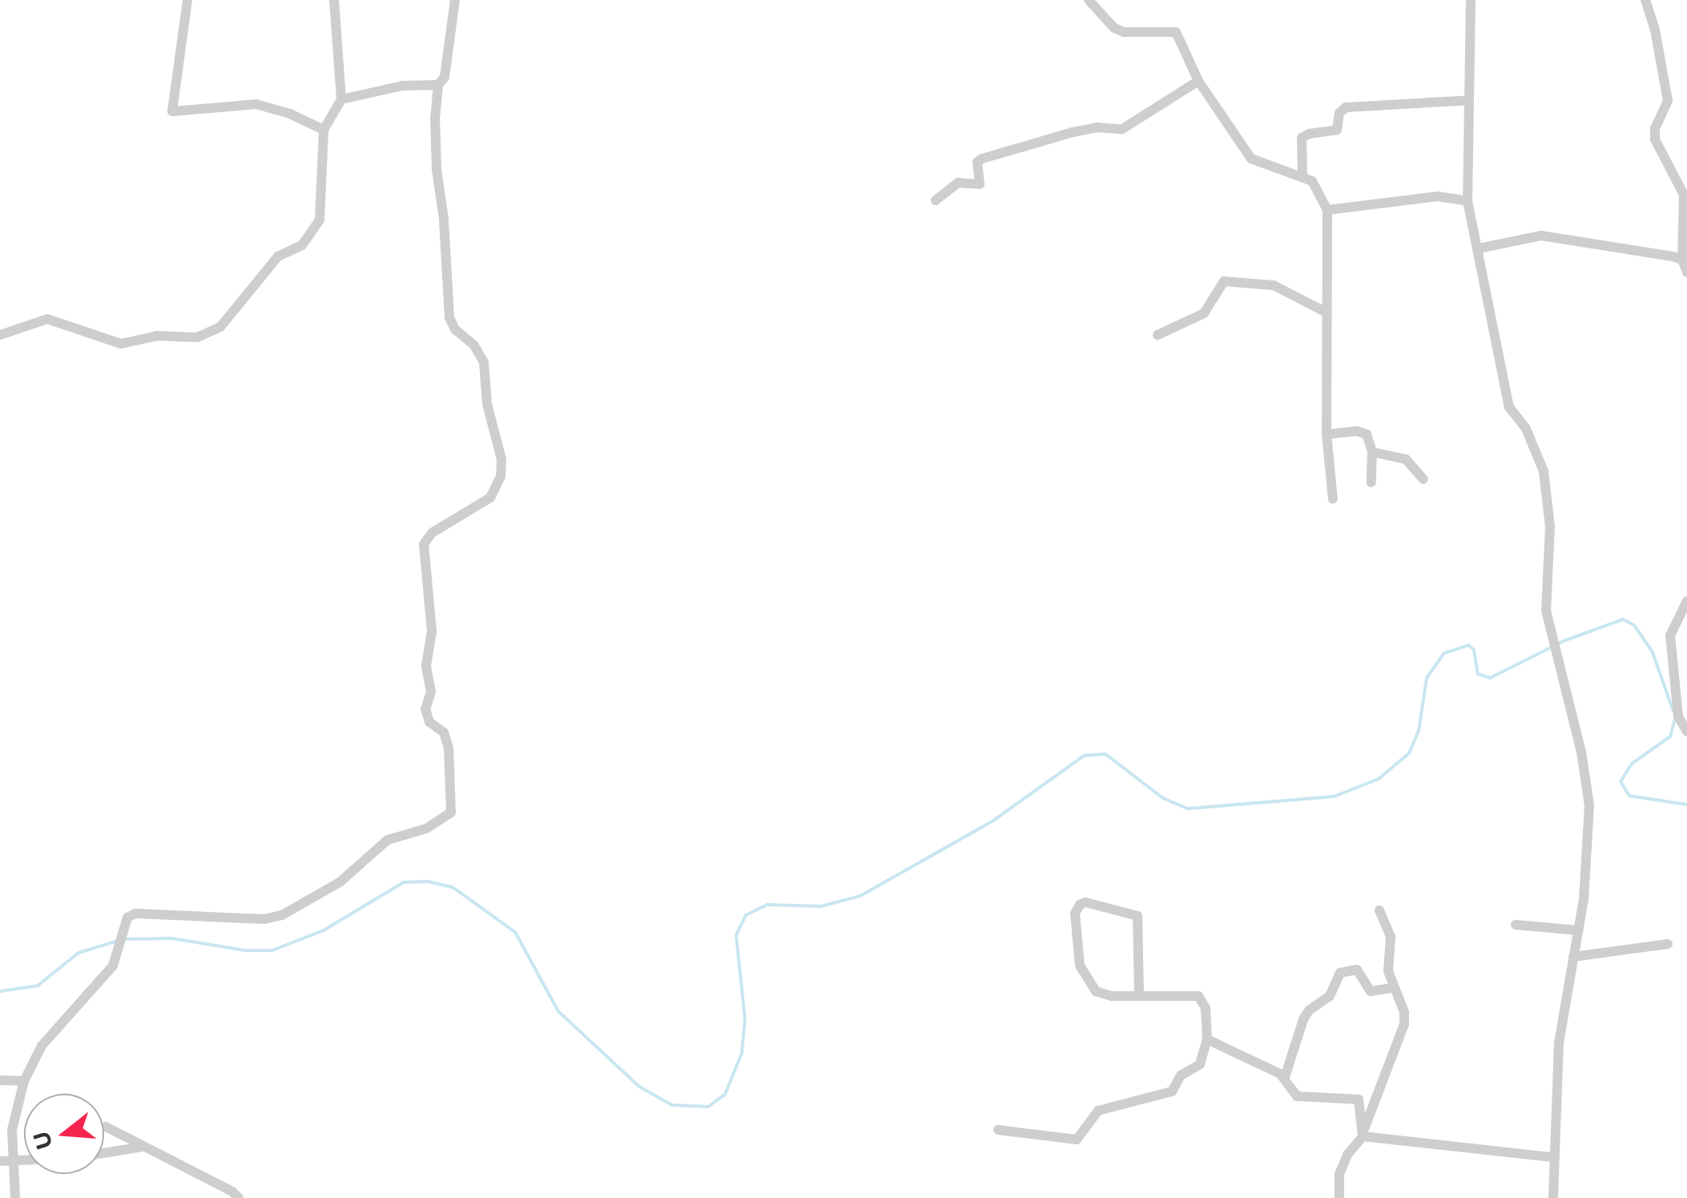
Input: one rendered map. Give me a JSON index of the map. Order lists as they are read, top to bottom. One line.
{"north":"left"}
